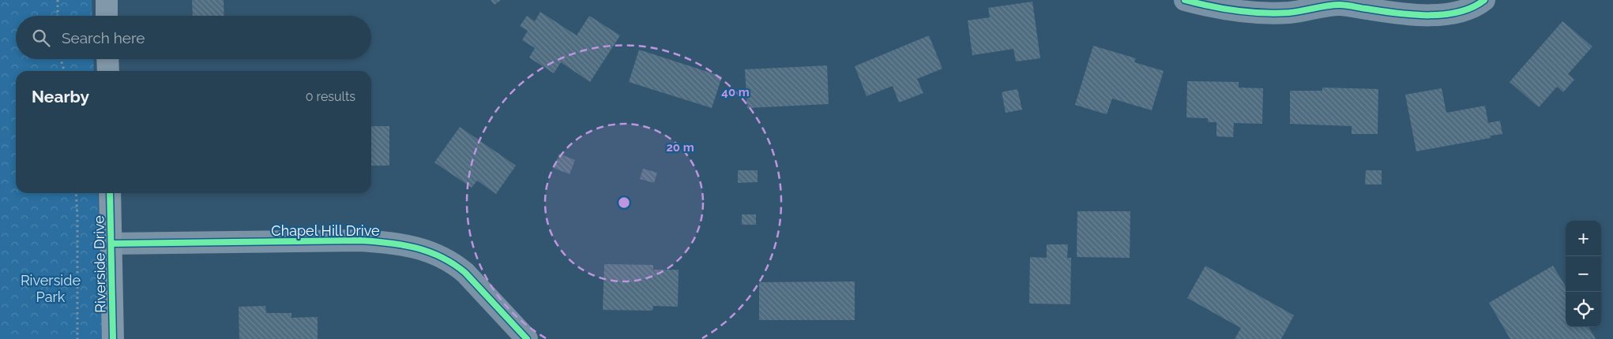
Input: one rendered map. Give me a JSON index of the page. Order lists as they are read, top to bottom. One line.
{"streets":{"street":["Chapel Hill Drive","Riverside Drive"]},"crossings":[["Chapel Hill Drive","Riverside Drive"]],"parks":["Riverside Park"],"page":{"search":"Search here","heading":["Nearby","0 results"],"map_buttons":["+","−"]},"rings":["40 m","20 m"]}
